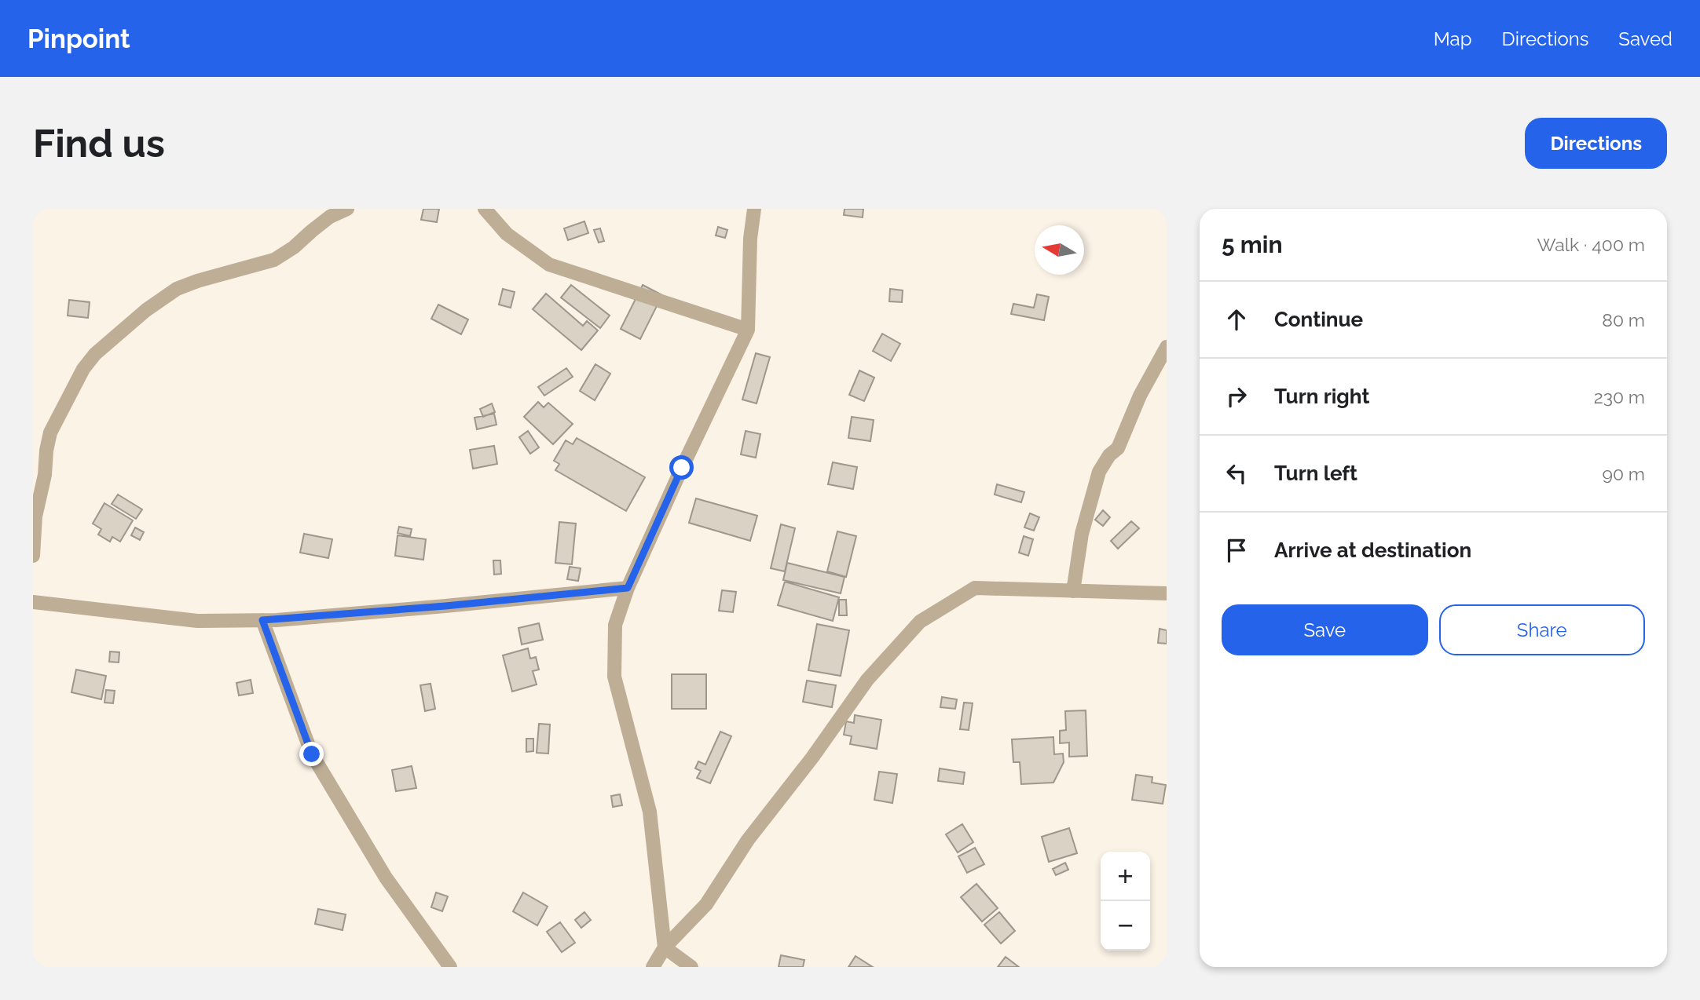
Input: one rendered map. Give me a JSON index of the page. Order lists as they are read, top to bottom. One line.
{"north":"left","page":{"header":"Pinpoint","nav":["Map","Directions","Saved"],"buttons":["Directions",["Save","Share"]],"title":"Find us","heading":["5 min","Walk · 400 m"],"list":[["Continue","80 m"],["Turn right","230 m"],["Turn left","90 m"],"Arrive at destination"],"map_buttons":["+","−"]}}
